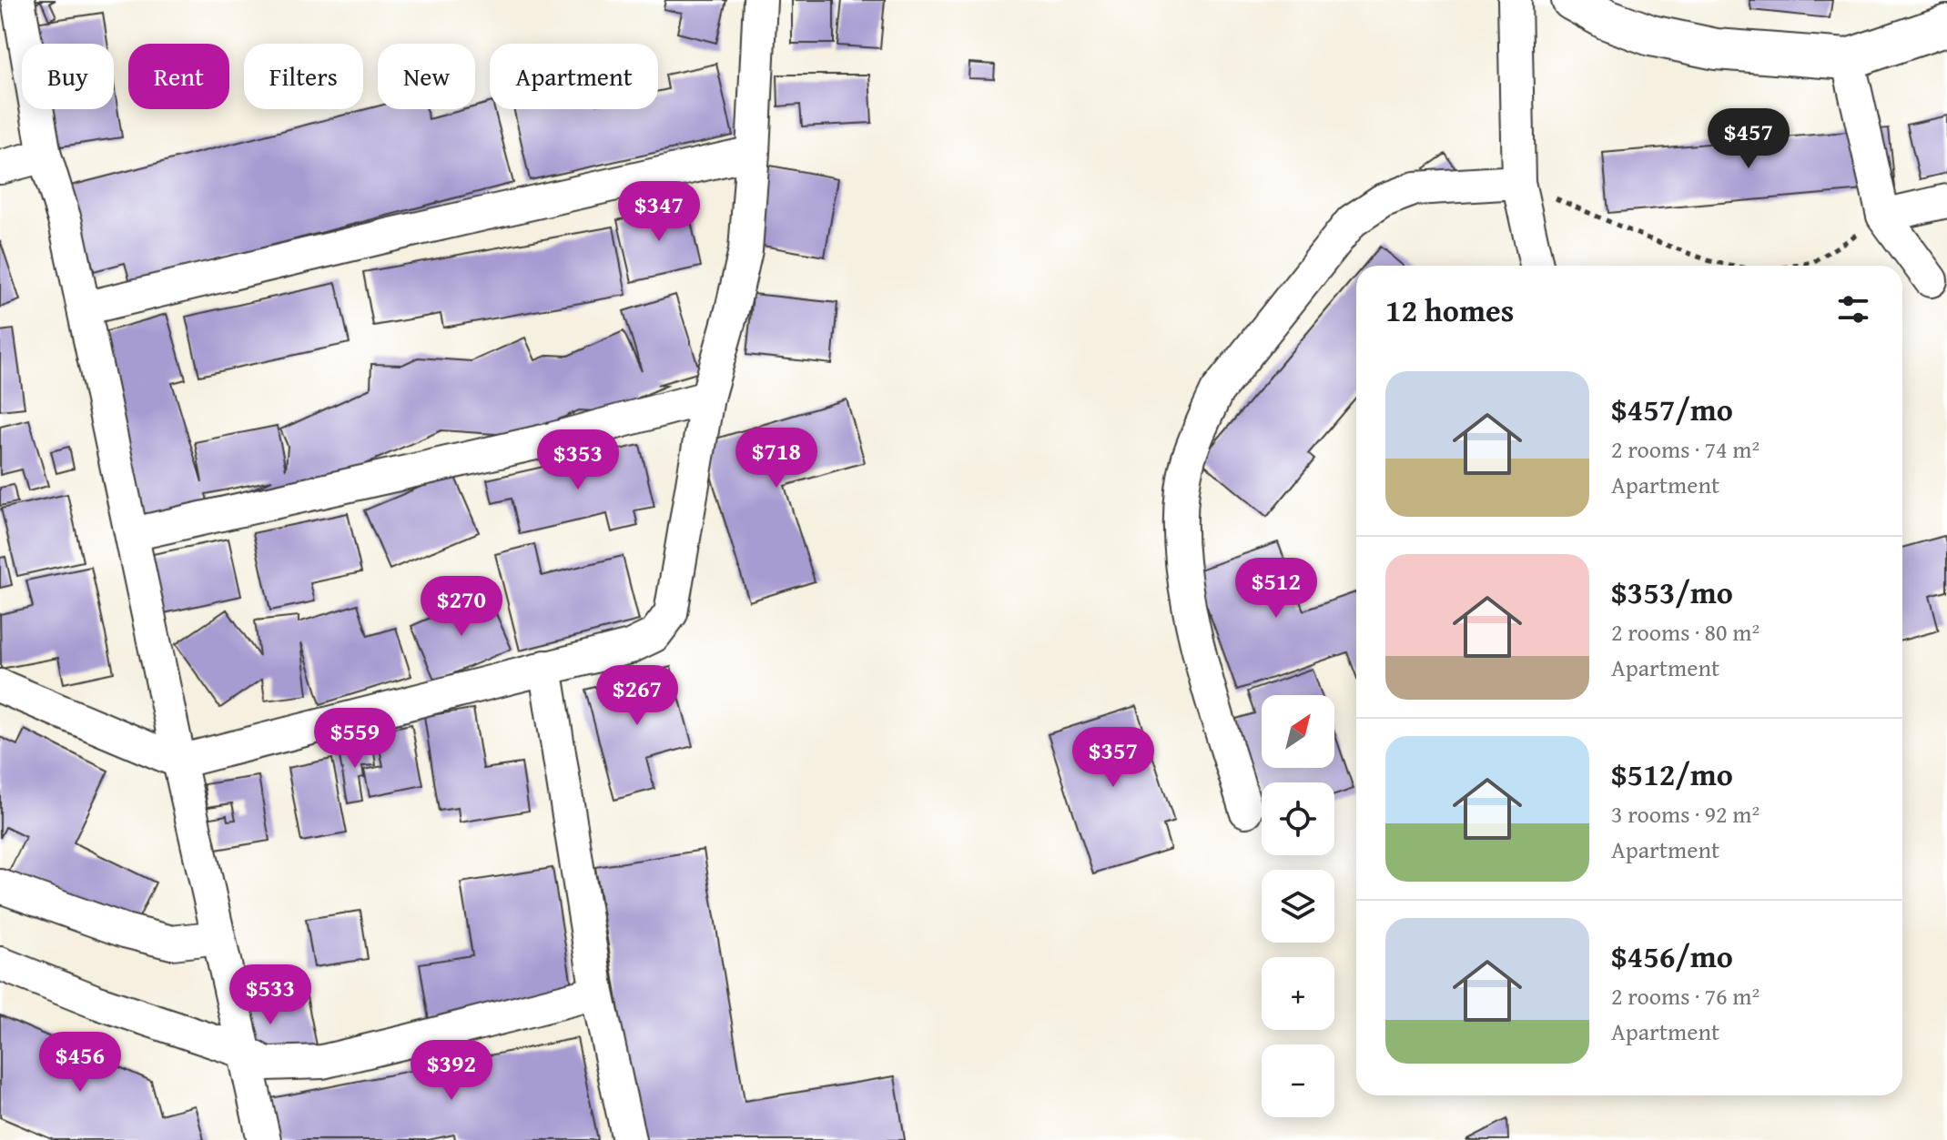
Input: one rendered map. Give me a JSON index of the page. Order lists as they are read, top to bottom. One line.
{"north":"top right","page":{"chip":["Buy","Rent","Filters","New","Apartment"],"price":["$457","$347","$718","$353","$512","$270","$267","$559","$357","$533","$456","$392"],"heading":"12 homes","list":[{"name":"$457/mo","note":"2 rooms · 74 m² · Apartment"},{"name":"$353/mo","note":"2 rooms · 80 m² · Apartment"},{"name":"$512/mo","note":"3 rooms · 92 m² · Apartment"},{"name":"$456/mo","note":"2 rooms · 76 m² · Apartment"}],"map_buttons":["+","−"]}}
